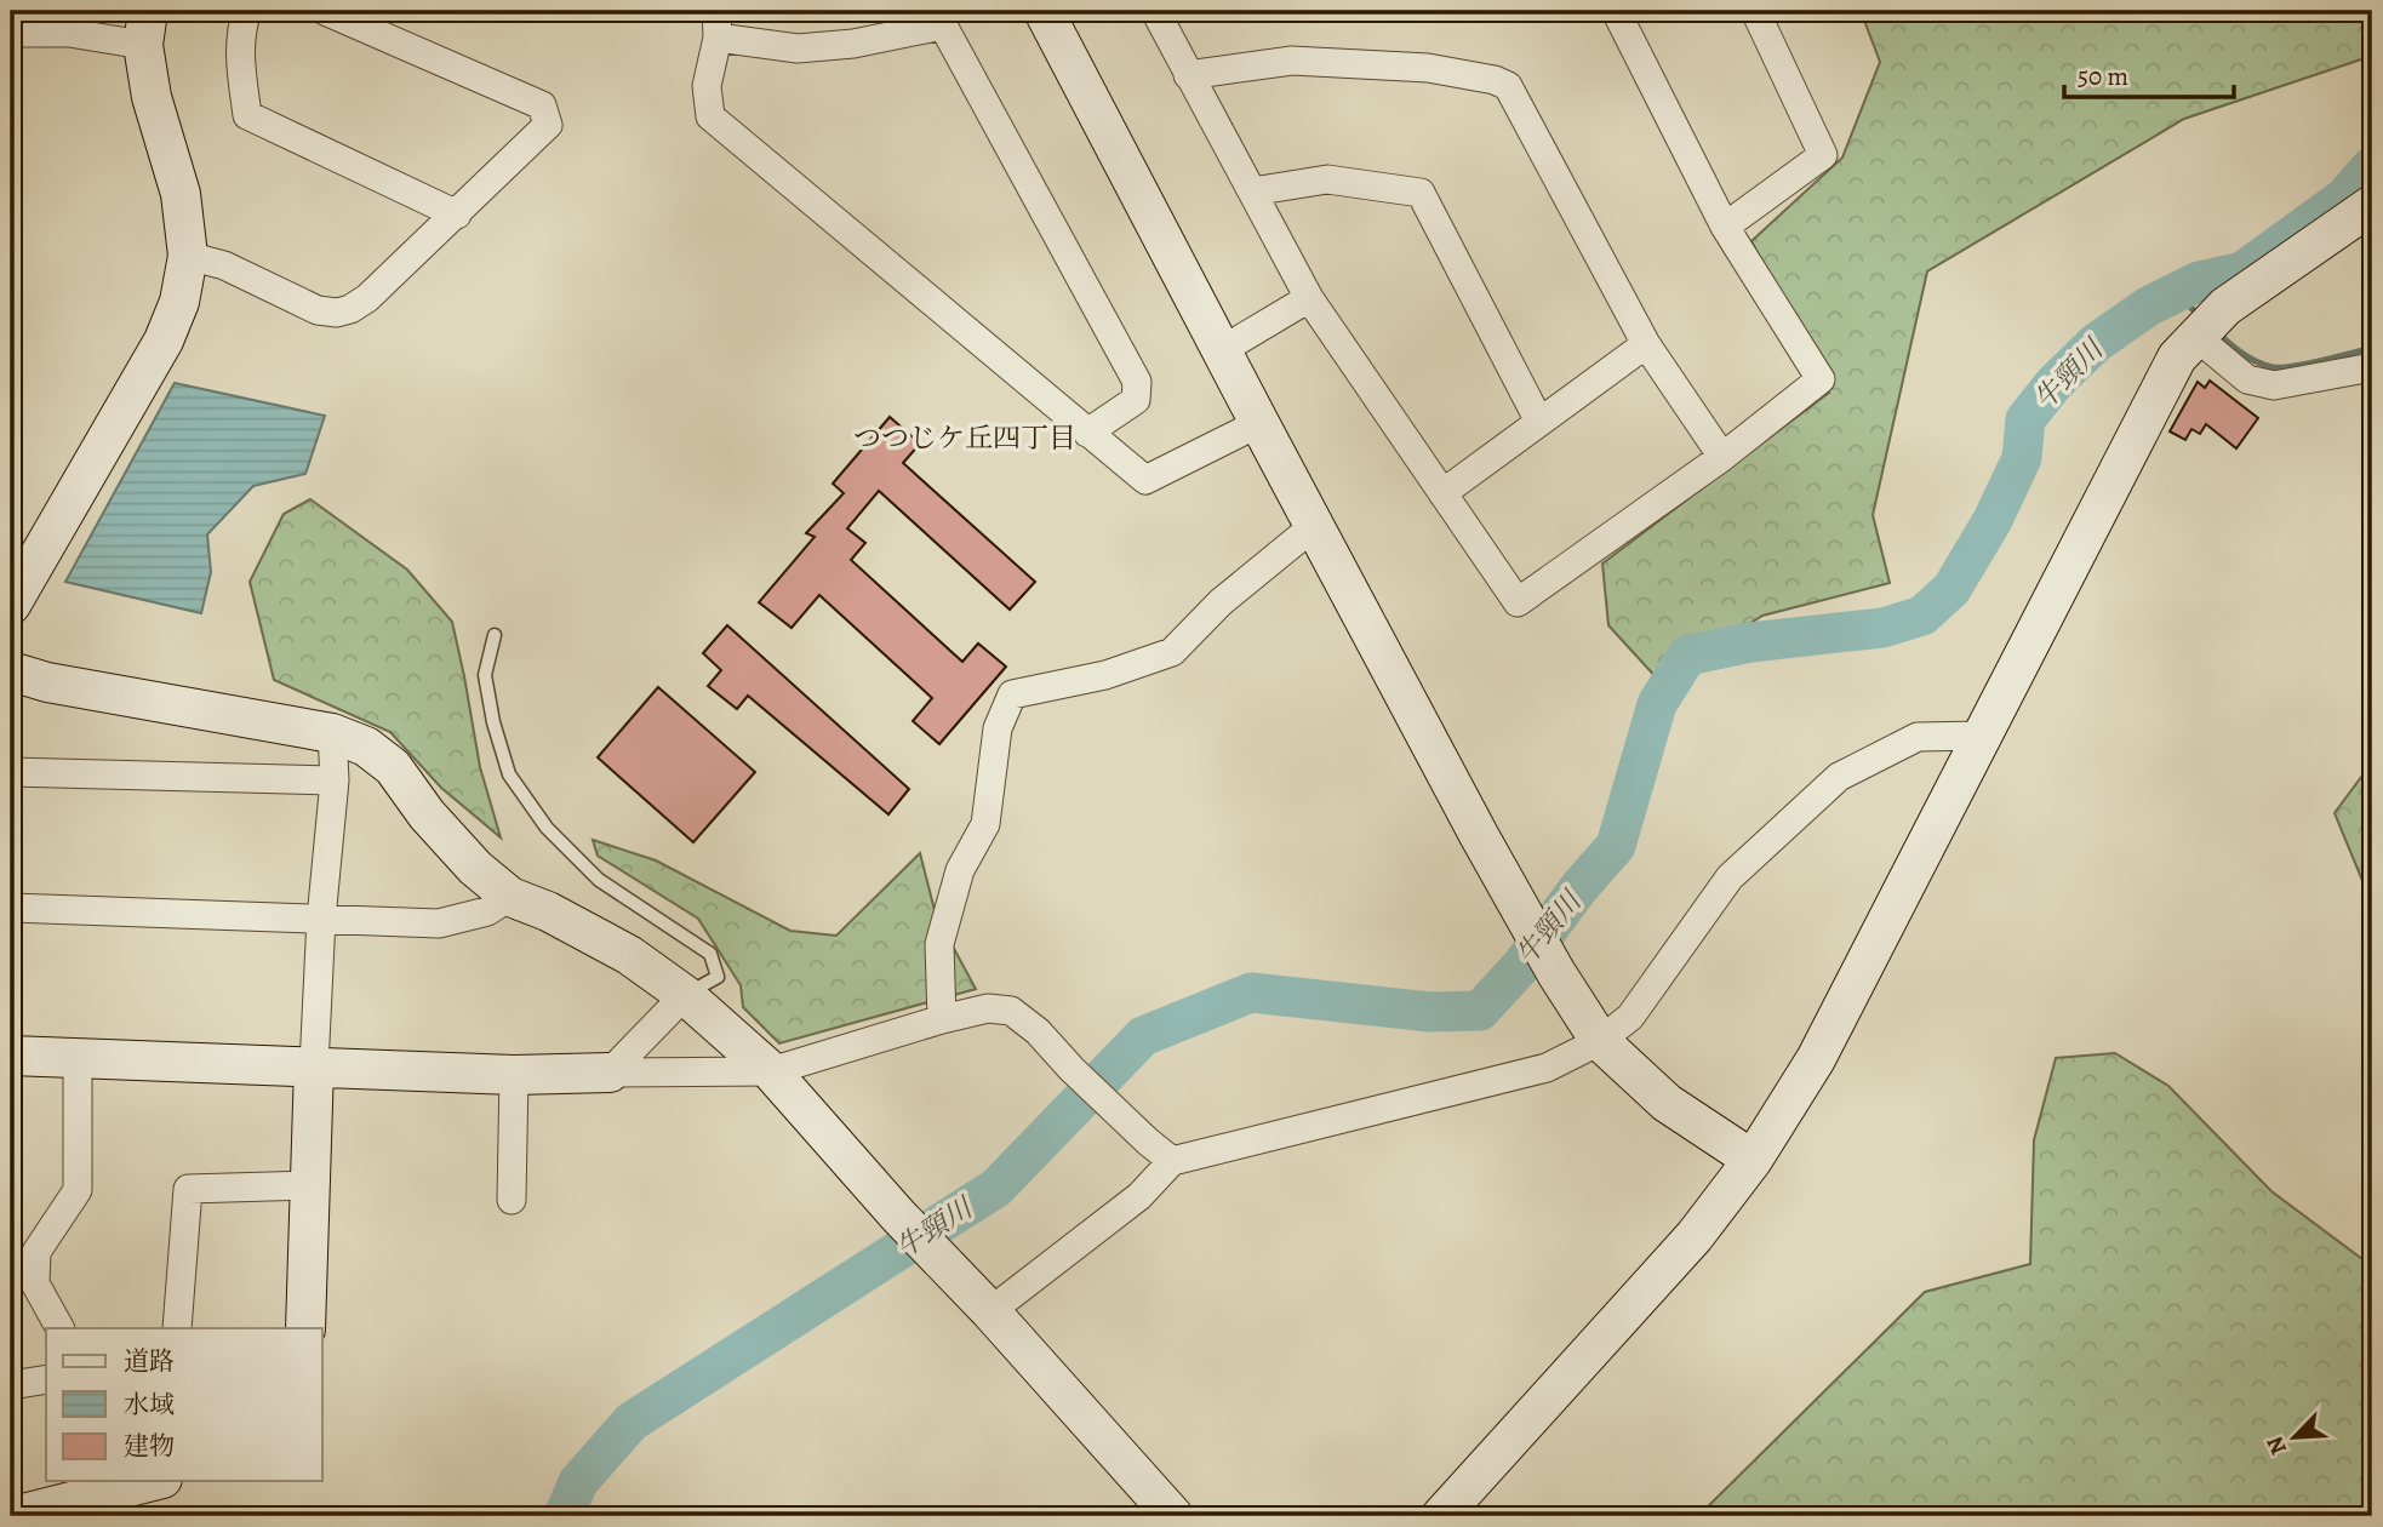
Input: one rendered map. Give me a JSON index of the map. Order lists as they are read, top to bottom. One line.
{"districts":["つつじケ丘四丁目"],"water":["牛頸川"],"legend":["道路","水域","建物"],"scale_bar":"50 m","north":"bottom left"}
